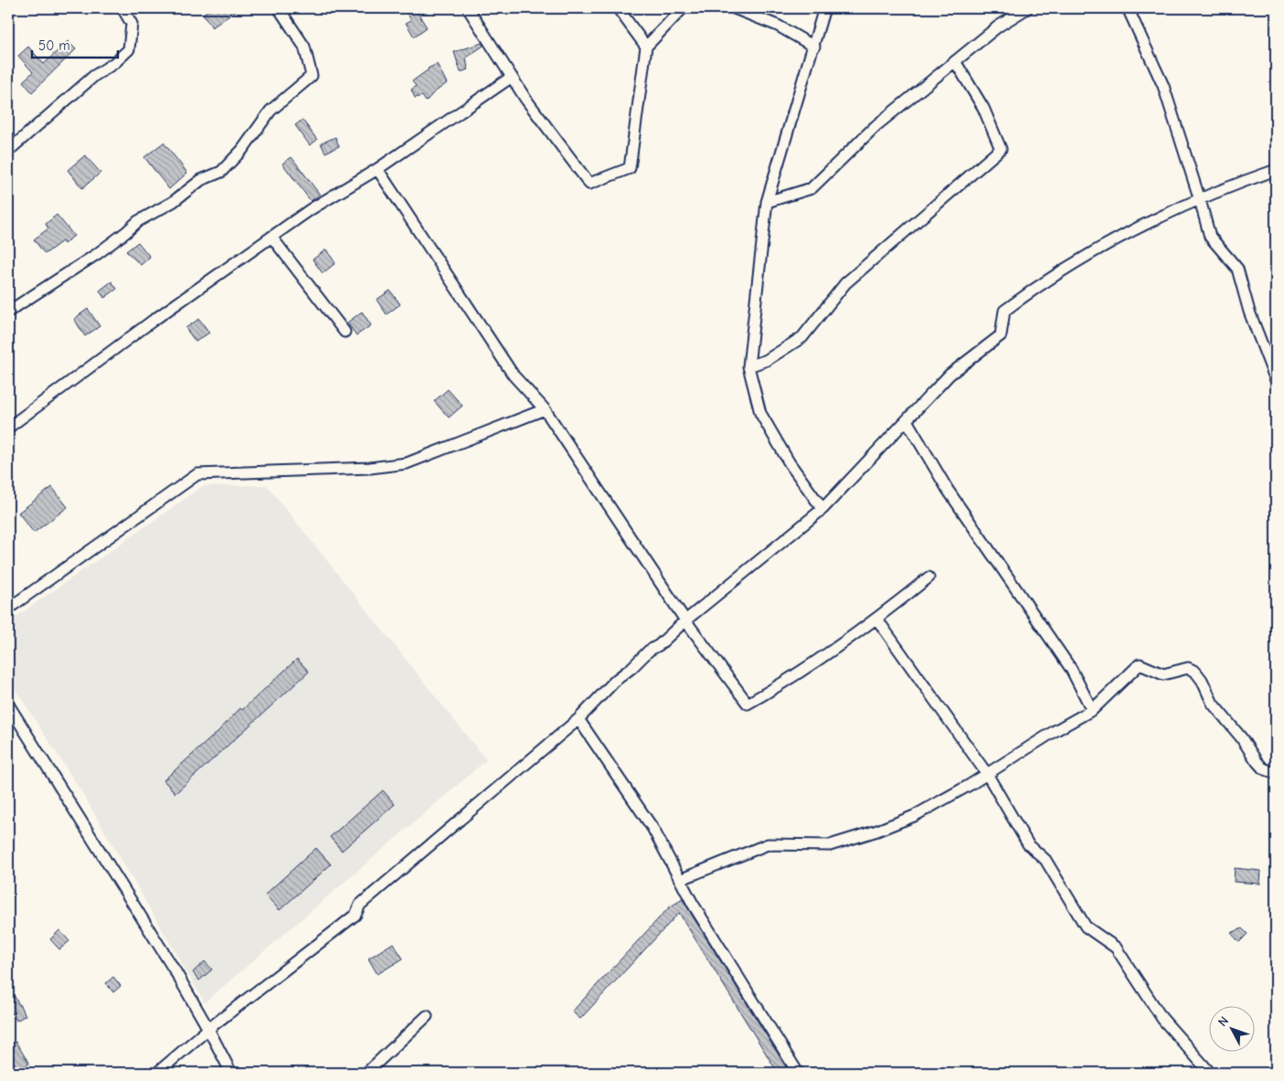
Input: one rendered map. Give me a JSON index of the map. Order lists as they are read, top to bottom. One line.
{"scale_bar":"50 m","north":"top left"}
